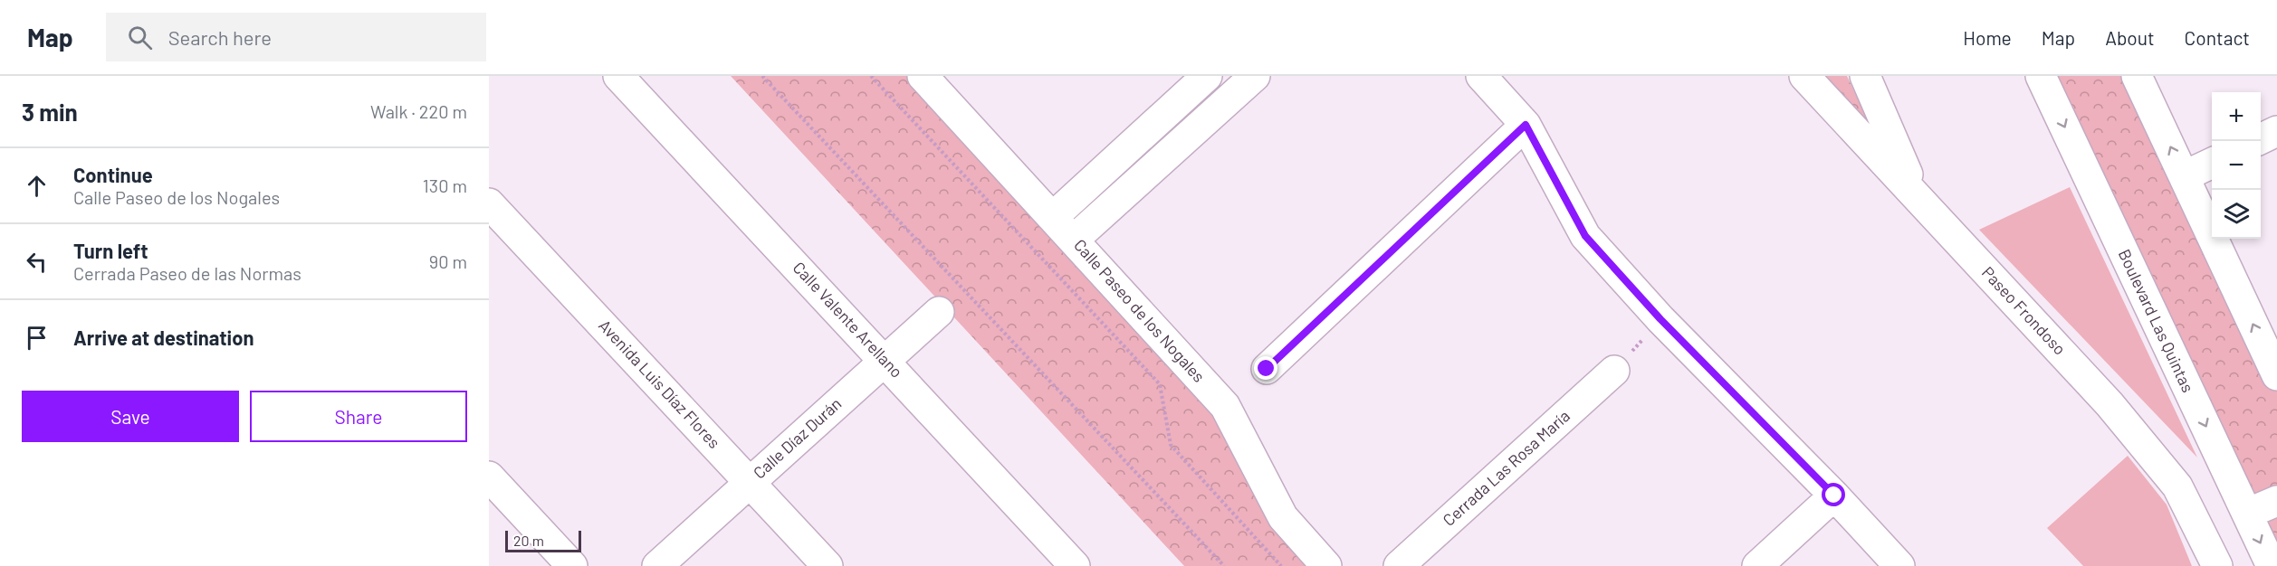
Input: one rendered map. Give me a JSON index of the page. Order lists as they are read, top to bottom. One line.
{"streets":{"street":["Calle Paseo de los Nogales","Paseo Frondoso","Calle Valente Arellano","Boulevard Las Quintas","Avenida Luis Díaz Flores","Calle Díaz Durán","Cerrada Las Rosa María"]},"crossings":[["Calle Valente Arellano","Calle Díaz Durán"],["Avenida Luis Díaz Flores","Calle Díaz Durán"]],"scale_bar":"20 m","page":{"header":"Map","search":"Search here","nav":["Home","Map","About","Contact"],"heading":["3 min","Walk · 220 m"],"map_buttons":["+","−"],"list":[["Continue","Calle Paseo de los Nogales","130 m"],["Turn left","Cerrada Paseo de las Normas","90 m"],"Arrive at destination"],"buttons":["Save","Share"],"scale":"20 m"}}
